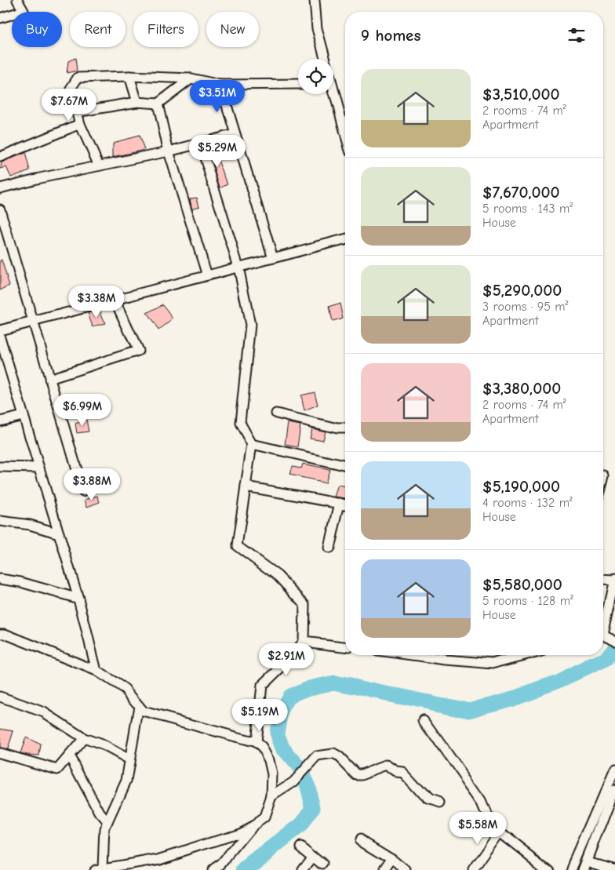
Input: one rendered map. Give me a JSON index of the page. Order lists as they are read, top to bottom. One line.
{"page":{"chip":["Buy","Rent","Filters","New"],"heading":"9 homes","list":[{"name":"$3,510,000","note":"2 rooms · 74 m² · Apartment"},{"name":"$7,670,000","note":"5 rooms · 143 m² · House"},{"name":"$5,290,000","note":"3 rooms · 95 m² · Apartment"},{"name":"$3,380,000","note":"2 rooms · 74 m² · Apartment"},{"name":"$5,190,000","note":"4 rooms · 132 m² · House"},{"name":"$5,580,000","note":"5 rooms · 128 m² · House"}],"price":["$3.51M","$7.67M","$5.29M","$3.38M","$6.99M","$3.88M","$2.91M","$5.19M","$5.58M"]}}
